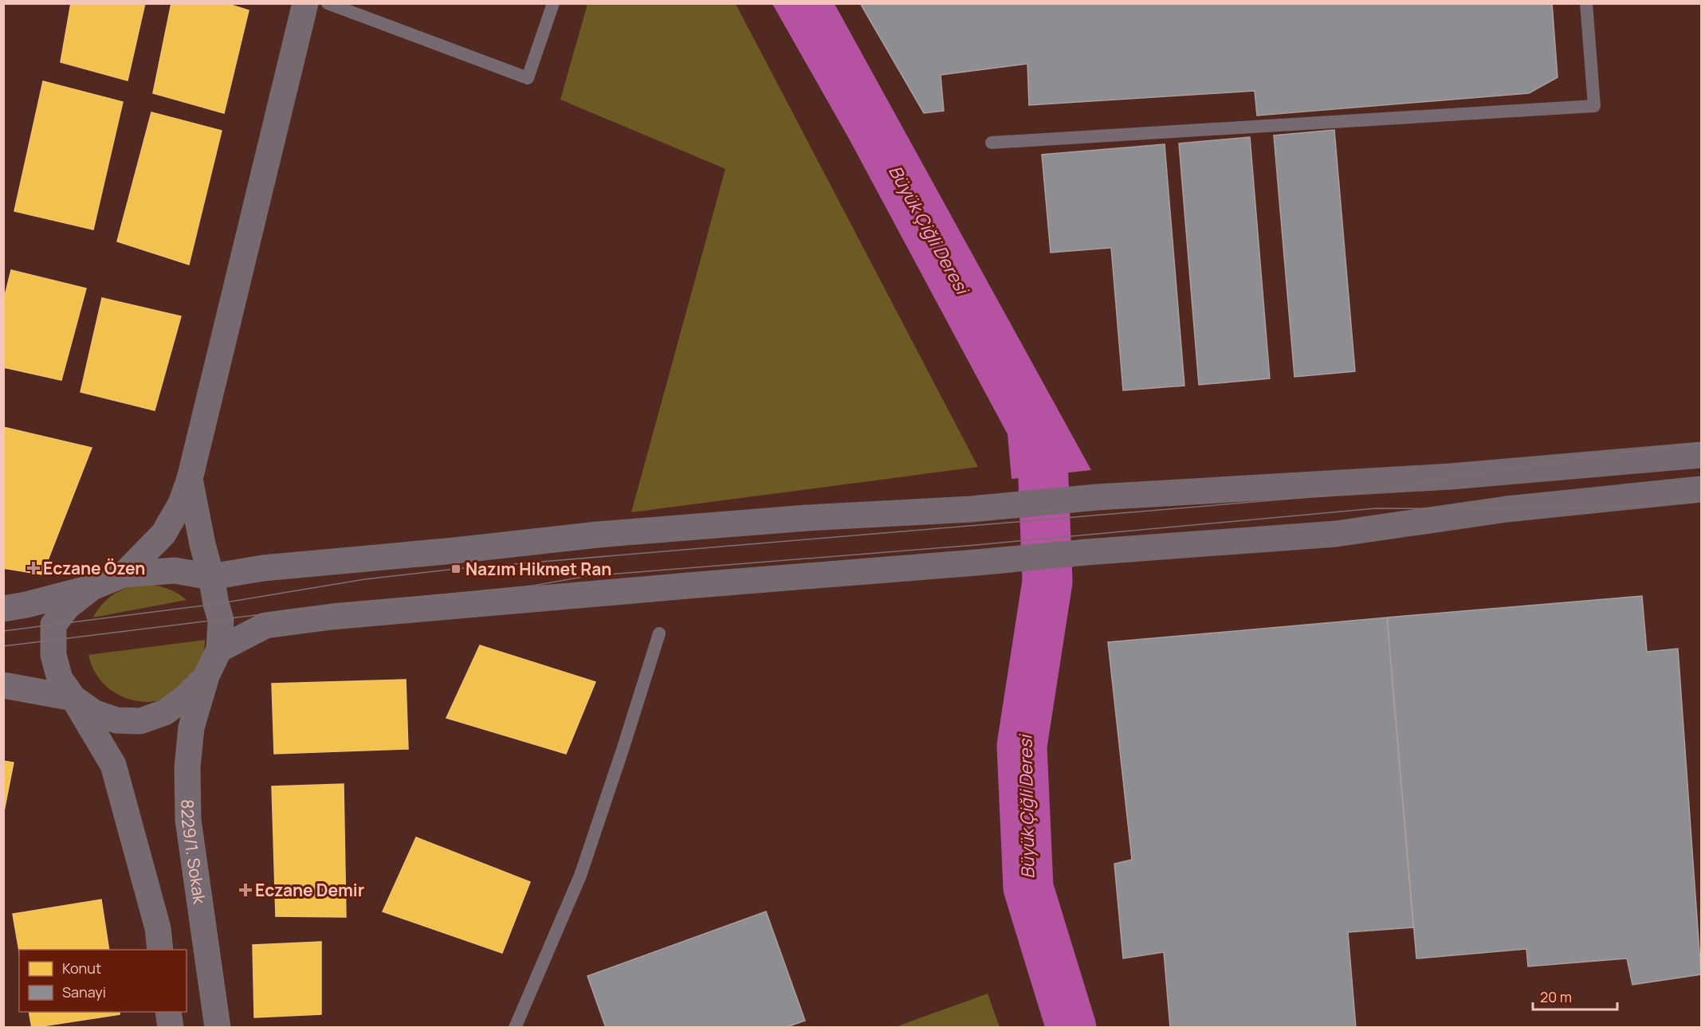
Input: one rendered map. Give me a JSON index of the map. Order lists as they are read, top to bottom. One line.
{"streets":{"street":["8229/1. Sokak"]},"water":["Büyük Çiğli Deresi"],"places":{"health":["Eczane Özen","Eczane Demir"],"transit":["Nazım Hikmet Ran"]},"legend":["Konut","Sanayi"],"scale_bar":"20 m"}
